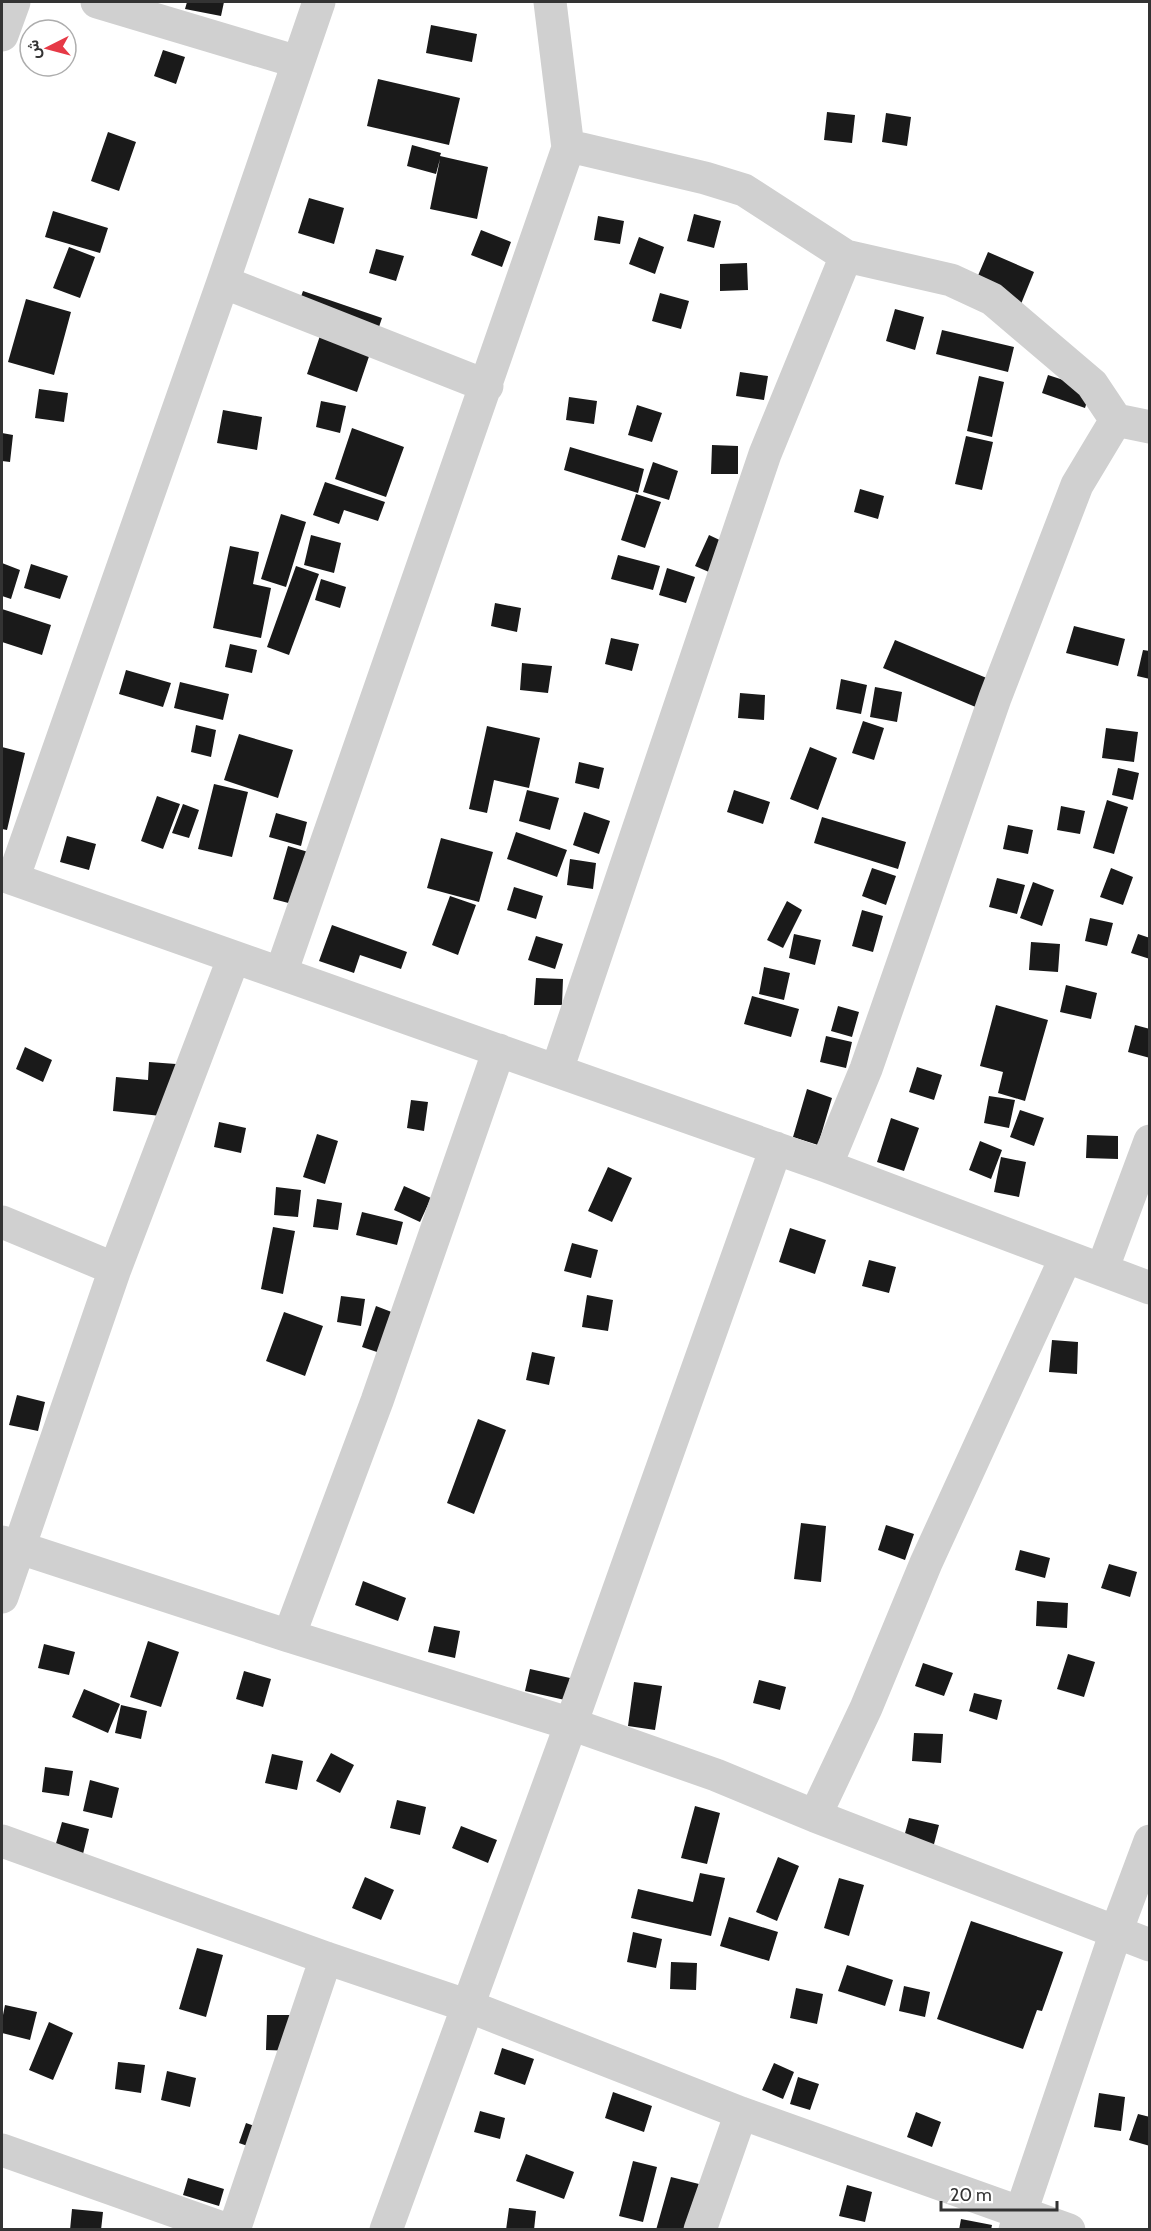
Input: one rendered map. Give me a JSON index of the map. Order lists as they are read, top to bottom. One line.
{"scale_bar":"20 m","north":"left"}
